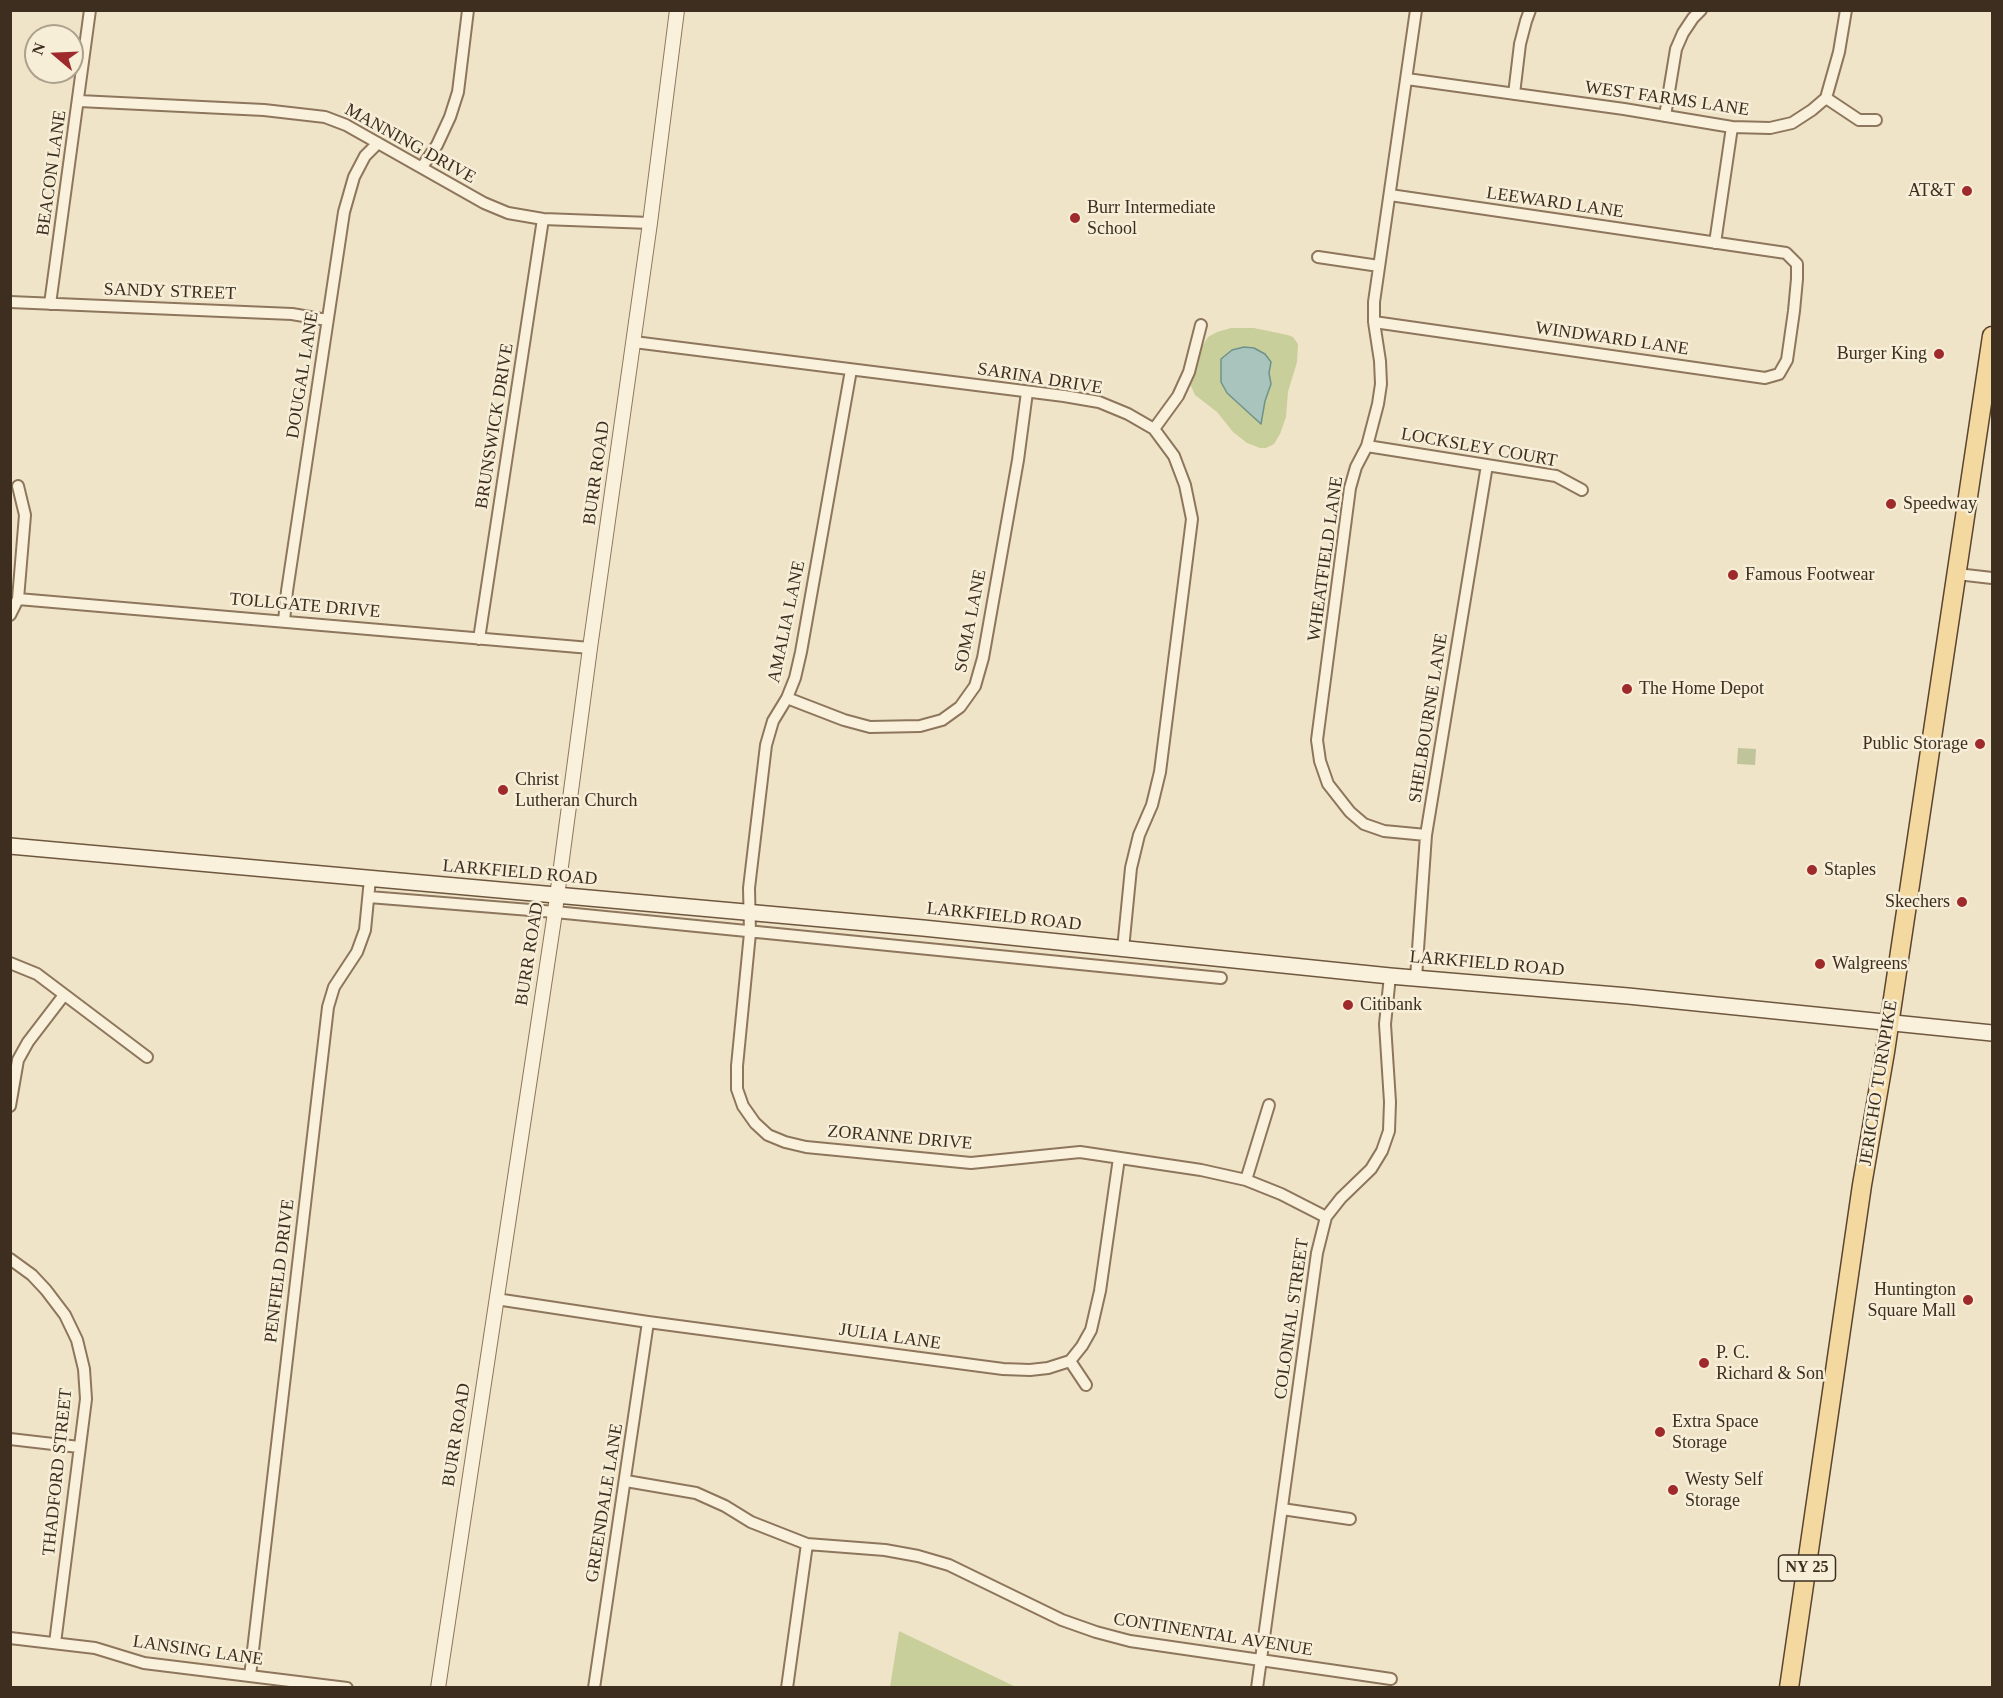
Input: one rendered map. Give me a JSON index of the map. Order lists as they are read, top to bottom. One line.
{"streets":{"main road":["LARKFIELD ROAD","JERICHO TURNPIKE","NY 25"],"street":["WEST FARMS LANE","MANNING DRIVE","BEACON LANE","LEEWARD LANE","SANDY STREET","WINDWARD LANE","DOUGAL LANE","SARINA DRIVE","BRUNSWICK DRIVE","LOCKSLEY COURT","BURR ROAD","WHEATFIELD LANE","TOLLGATE DRIVE","SOMA LANE","AMALIA LANE","SHELBOURNE LANE","ZORANNE DRIVE","PENFIELD DRIVE","COLONIAL STREET","JULIA LANE","THADFORD STREET","GREENDALE LANE","CONTINENTAL AVENUE","LANSING LANE"]},"crossings":[["WEST FARMS LANE","WHEATFIELD LANE"],["MANNING DRIVE","BEACON LANE"],["MANNING DRIVE","DOUGAL LANE"],["MANNING DRIVE","BRUNSWICK DRIVE"],["MANNING DRIVE","BURR ROAD"],["BEACON LANE","SANDY STREET"],["LEEWARD LANE","WINDWARD LANE"],["LEEWARD LANE","WHEATFIELD LANE"],["SANDY STREET","DOUGAL LANE"],["WINDWARD LANE","WHEATFIELD LANE"],["DOUGAL LANE","TOLLGATE DRIVE"],["SARINA DRIVE","BURR ROAD"],["SARINA DRIVE","SOMA LANE"],["SARINA DRIVE","AMALIA LANE"],["SARINA DRIVE","LARKFIELD ROAD"],["BRUNSWICK DRIVE","TOLLGATE DRIVE"],["LOCKSLEY COURT","WHEATFIELD LANE"],["LOCKSLEY COURT","SHELBOURNE LANE"],["BURR ROAD","TOLLGATE DRIVE"],["BURR ROAD","LARKFIELD ROAD"],["BURR ROAD","JULIA LANE"],["WHEATFIELD LANE","SHELBOURNE LANE"],["SOMA LANE","AMALIA LANE"],["AMALIA LANE","LARKFIELD ROAD"],["AMALIA LANE","ZORANNE DRIVE"],["SHELBOURNE LANE","LARKFIELD ROAD"],["LARKFIELD ROAD","JERICHO TURNPIKE"],["LARKFIELD ROAD","ZORANNE DRIVE"],["LARKFIELD ROAD","PENFIELD DRIVE"],["LARKFIELD ROAD","COLONIAL STREET"],["ZORANNE DRIVE","COLONIAL STREET"],["PENFIELD DRIVE","LANSING LANE"],["COLONIAL STREET","CONTINENTAL AVENUE"],["JULIA LANE","GREENDALE LANE"],["THADFORD STREET","LANSING LANE"],["GREENDALE LANE","CONTINENTAL AVENUE"]],"places":["AT&T","Burr Intermediate School","Burger King","Speedway","Famous Footwear","The Home Depot","Public Storage","Christ Lutheran Church","Staples","Skechers","Walgreens","Citibank","Huntington Square Mall","P. C. Richard & Son","Extra Space Storage","Westy Self Storage"],"north":"left"}
